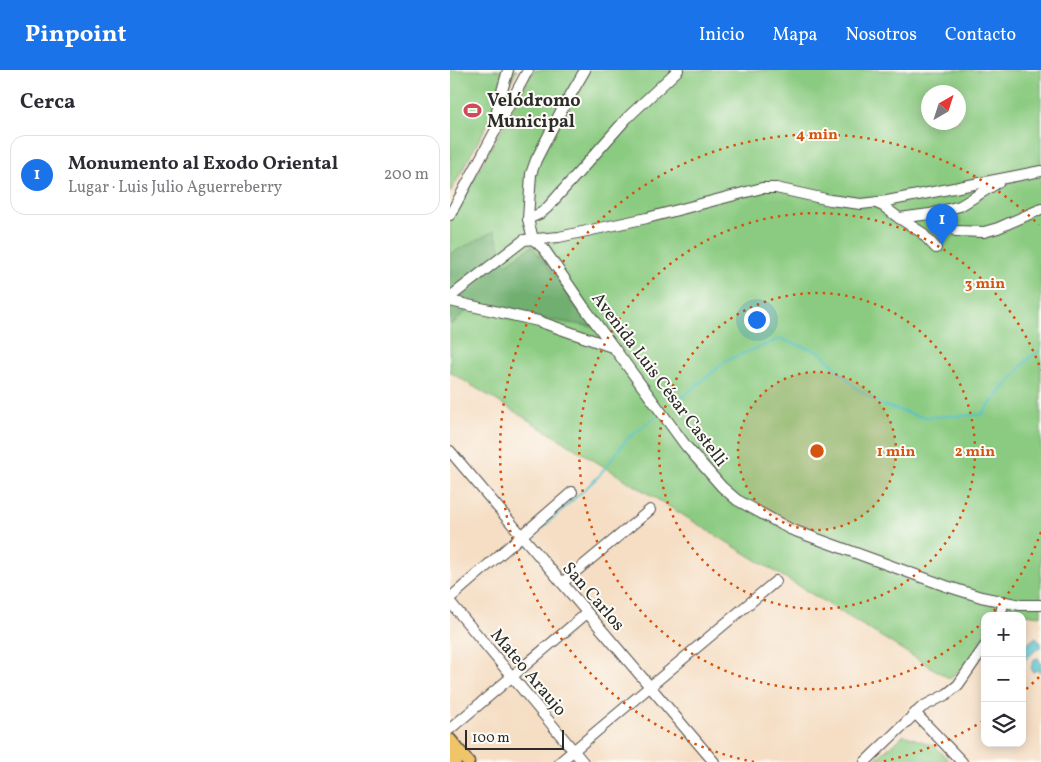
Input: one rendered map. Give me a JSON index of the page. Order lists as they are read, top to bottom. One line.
{"streets":{"street":["Avenida Luis César Castelli","San Carlos","Mateo Araujo"]},"places":{"sports":["Velódromo Municipal"]},"scale_bar":"100 m","north":"top right","page":{"header":"Pinpoint","nav":["Inicio","Mapa","Nosotros","Contacto"],"heading":"Cerca","list":[{"mark":"1","name":"Monumento al Exodo Oriental","note":"Lugar · Luis Julio Aguerreberry","value":"200 m"}],"pins":"1","map_buttons":["+","−"],"scale":"100 m"},"rings":["4 min","3 min","1 min","2 min"]}
